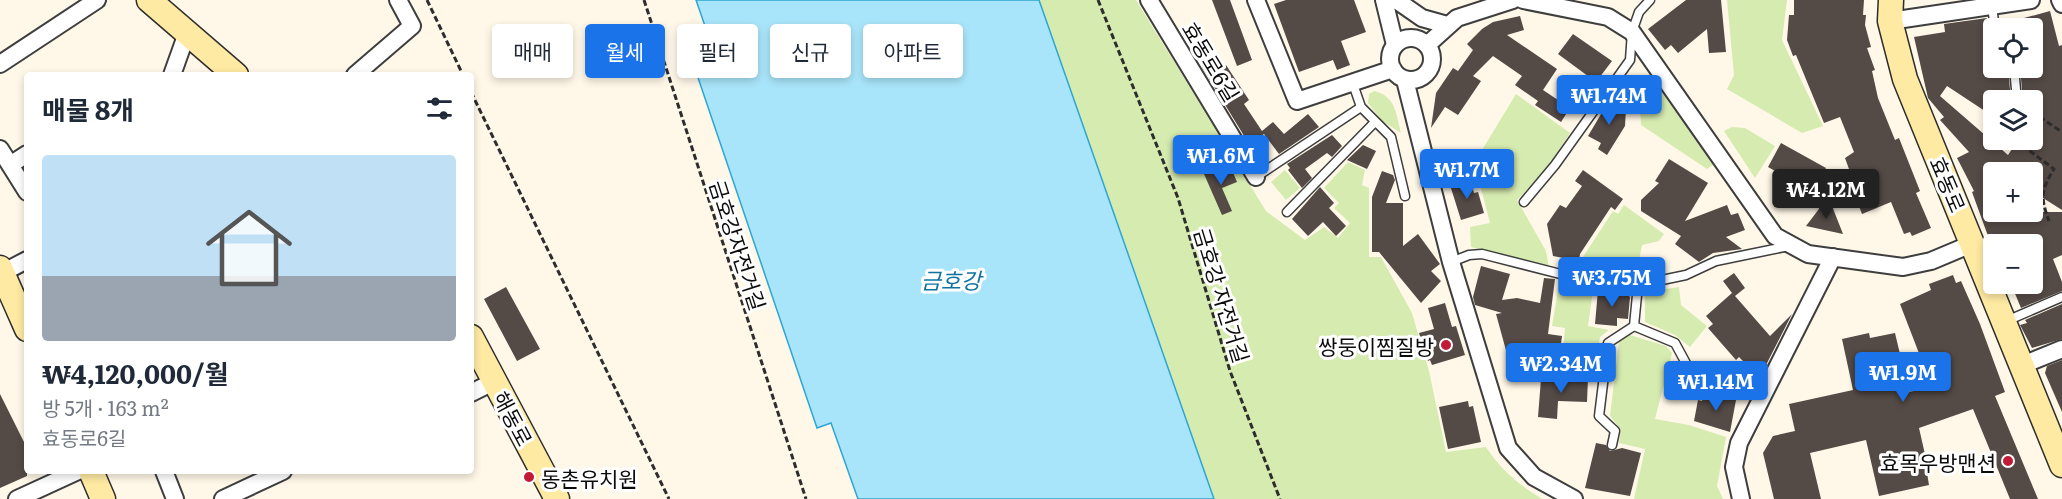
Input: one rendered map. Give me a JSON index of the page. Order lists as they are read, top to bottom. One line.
{"streets":{"main road":["효동로","해동로"],"street":["효동로6길"],"path":["금호강자전거길","금호강 자전거길"]},"water":["금호강"],"places":["쌍둥이찜질방","효목우방맨션","동촌유치원"],"page":{"map_buttons":["+","−"],"chip":["매매","월세","필터","신규","아파트"],"heading":"매물 8개","price":["₩1.74M","₩1.6M","₩1.7M","₩4.12M","₩3.75M","₩2.34M","₩1.9M","₩1.14M"],"list":[{"name":"₩4,120,000/월","note":"방 5개 · 163 m² · 효동로6길"}]}}
